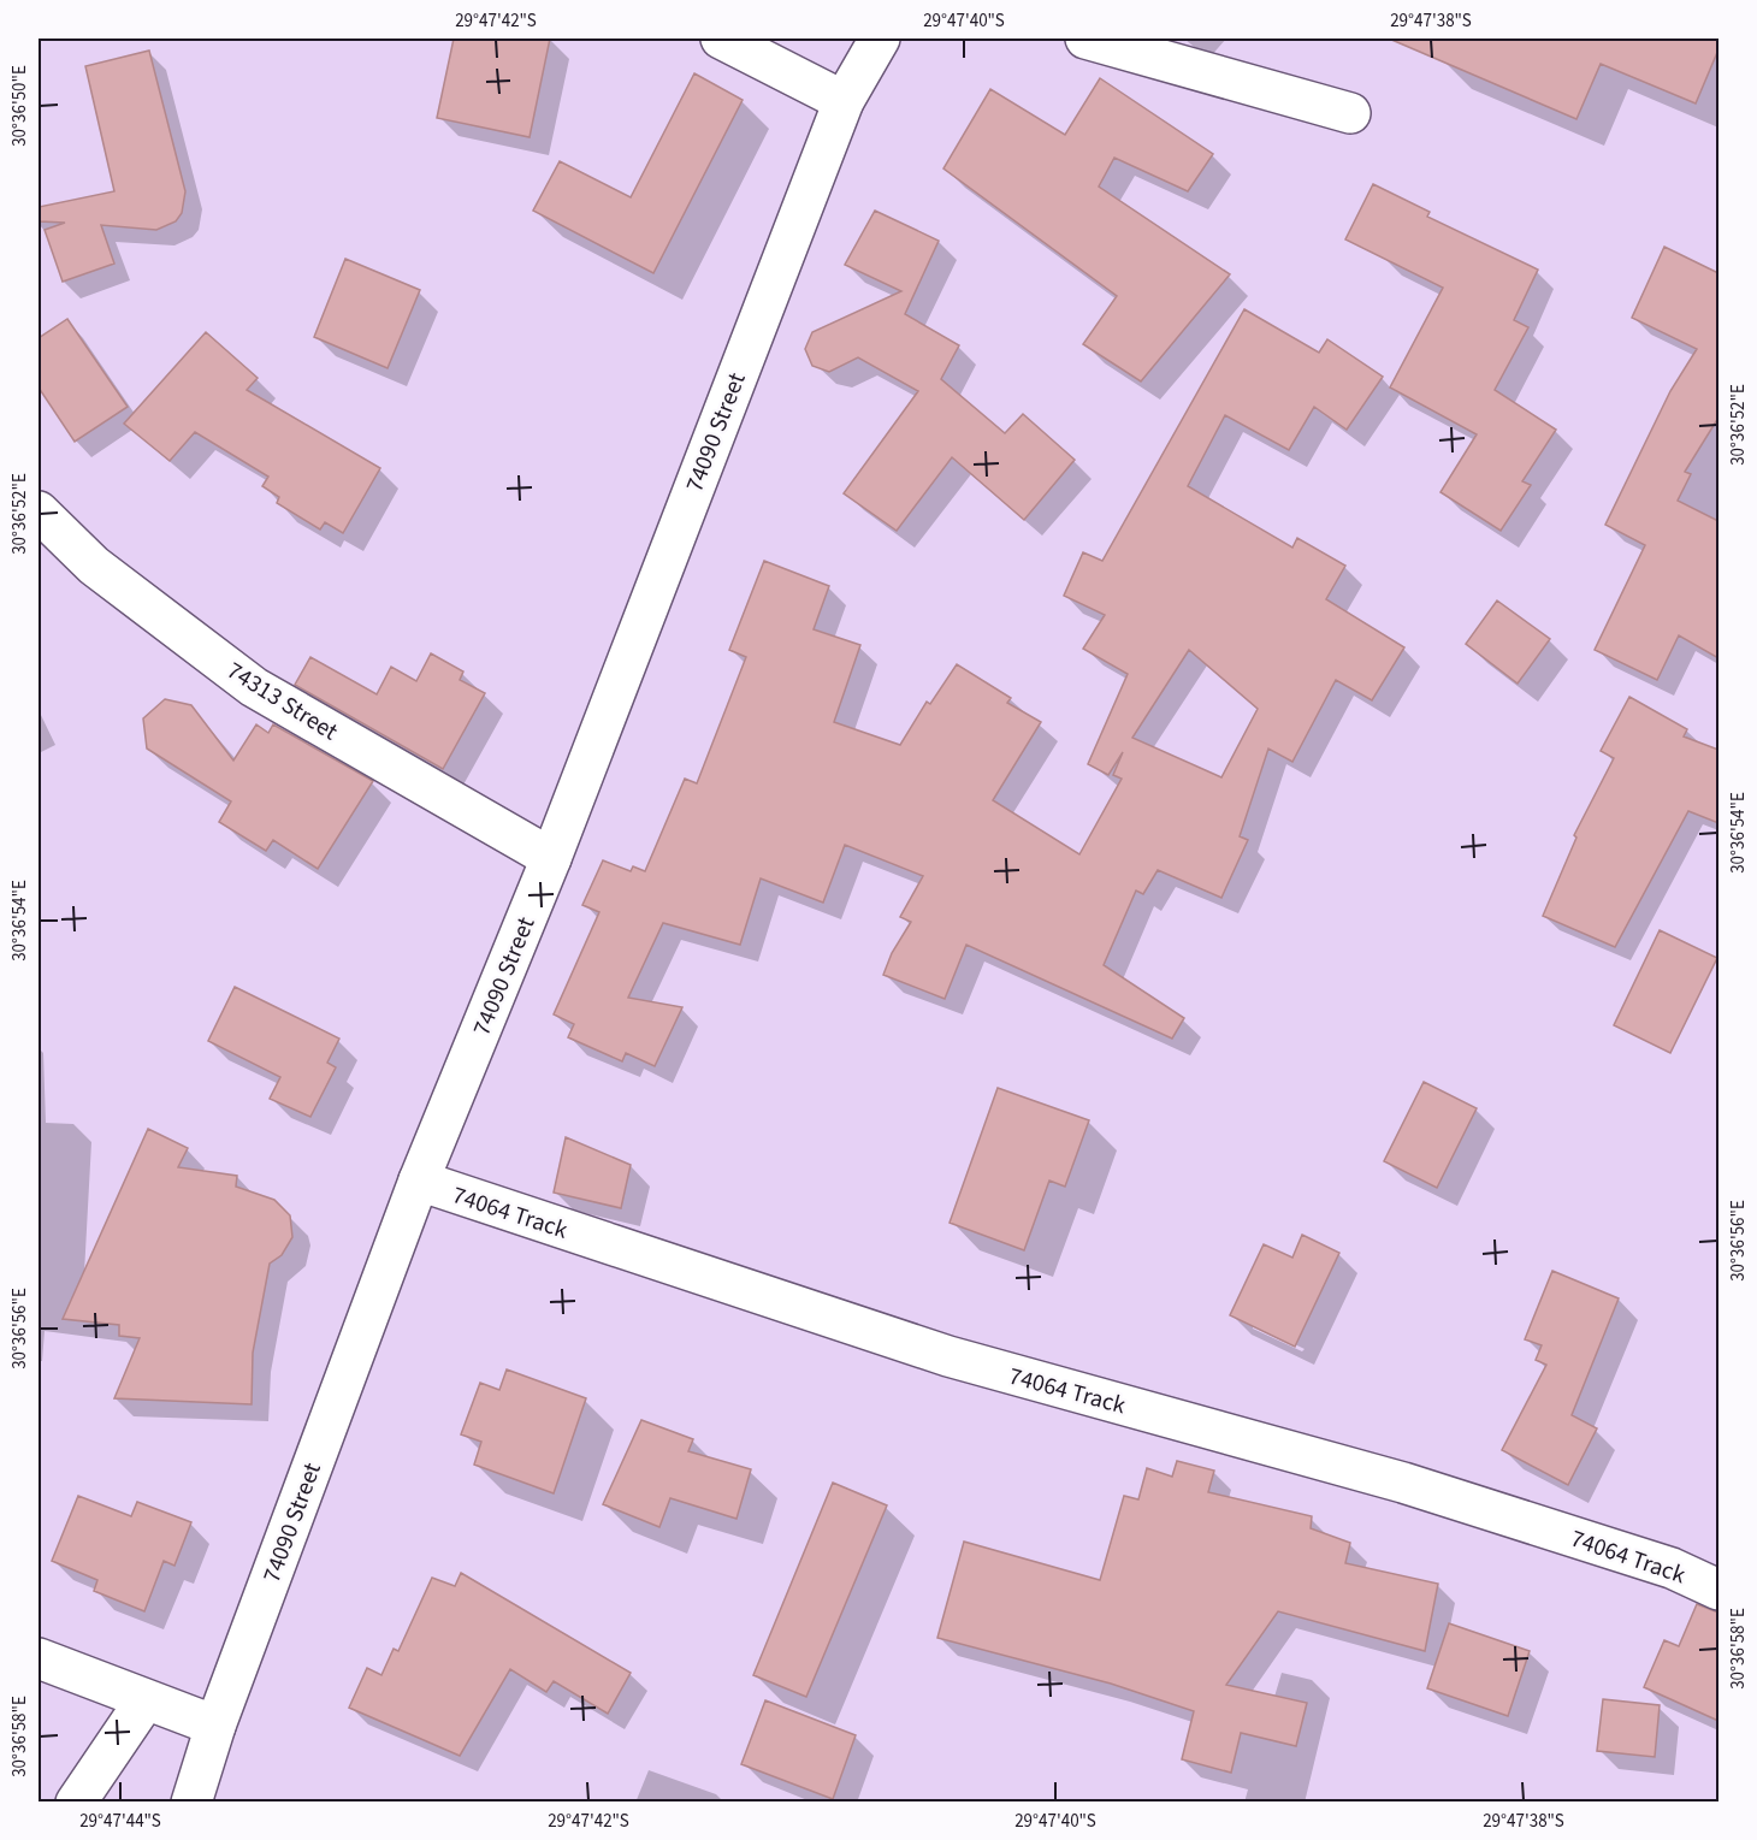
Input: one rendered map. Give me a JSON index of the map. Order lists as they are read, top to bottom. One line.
{"streets":{"street":["74090 Street","74313 Street","74064 Track"]},"crossings":[["74090 Street","74313 Street"],["74090 Street","74064 Track"]],"coordinates":["29°47'42\"S","29°47'40\"S","29°47'38\"S","30°36'50\"E","30°36'52\"E","30°36'54\"E","30°36'56\"E","30°36'58\"E","29°47'44\"S"]}
